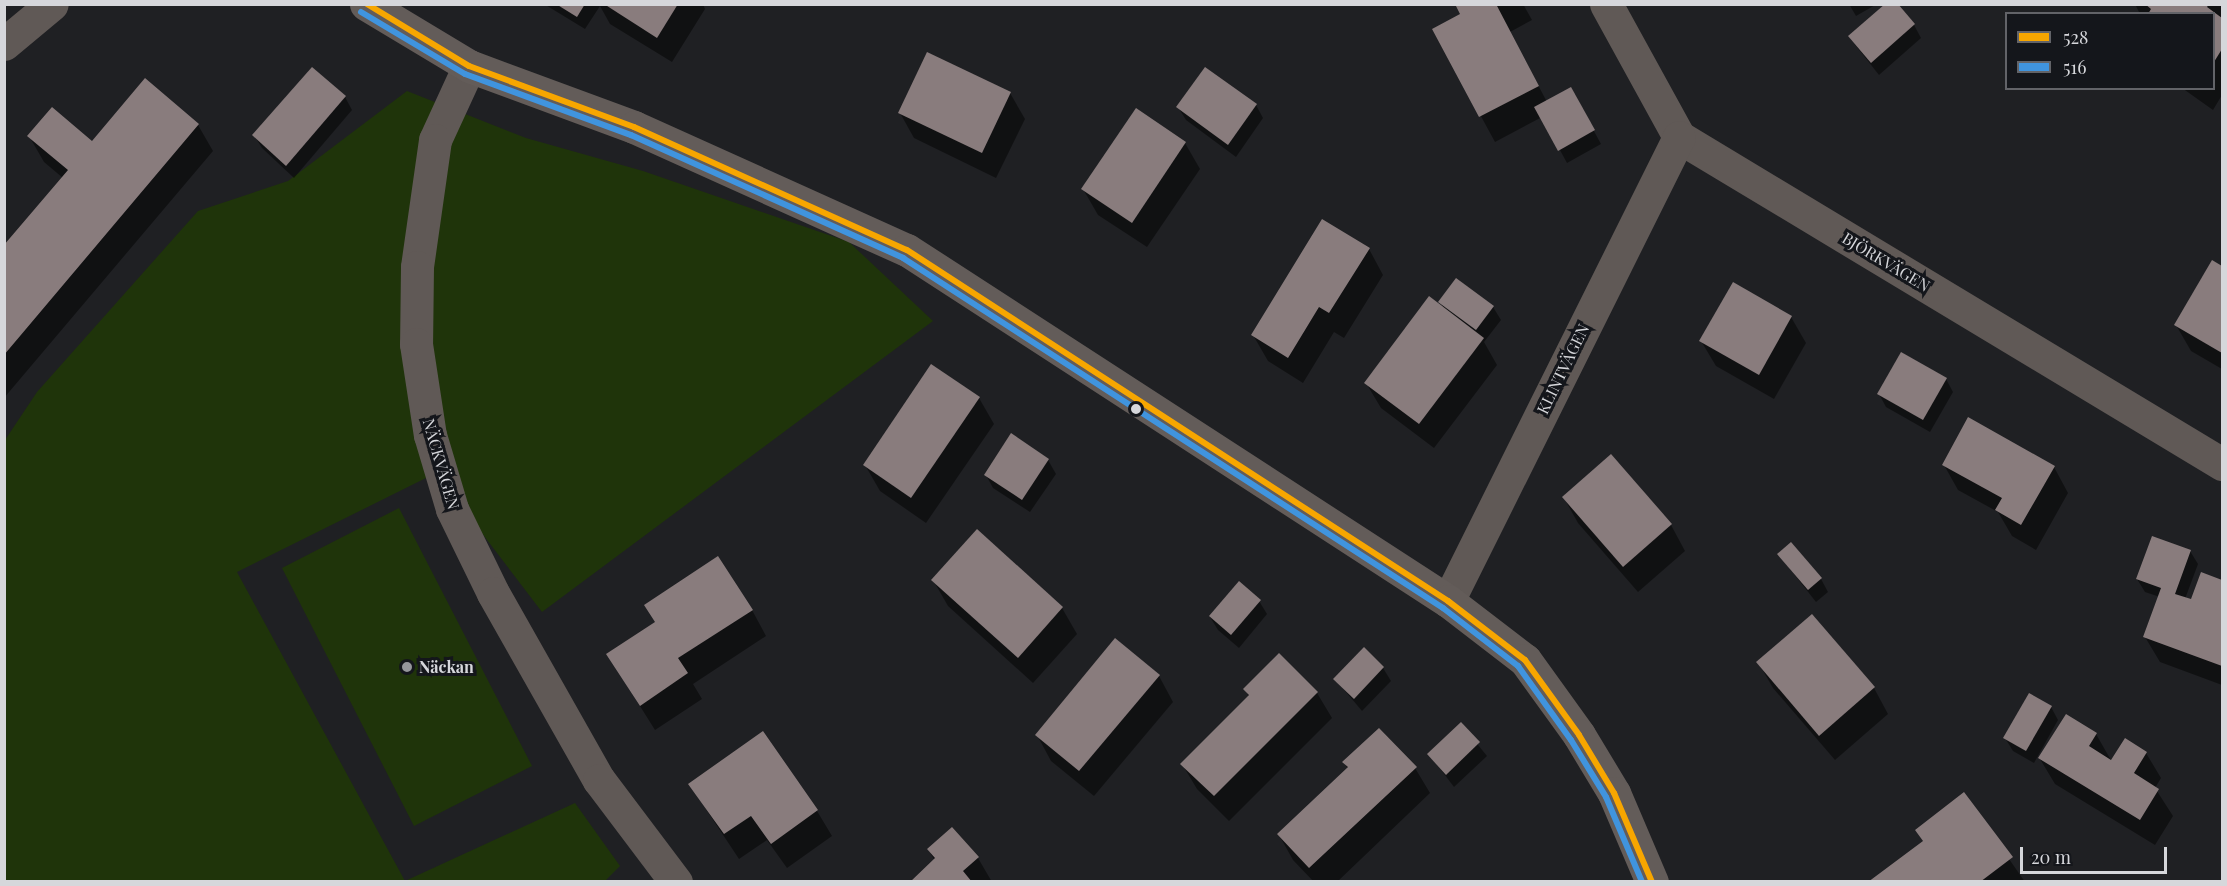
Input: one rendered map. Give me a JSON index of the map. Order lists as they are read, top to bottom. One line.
{"streets":{"street":["BJÖRKVÄGEN","KLINTVÄGEN","NÄCKVÄGEN"]},"crossings":[["BJÖRKVÄGEN","KLINTVÄGEN"]],"places":["Näckan"],"lines":["transit line 528","transit line 516"],"legend":["528","516"],"scale_bar":"20 m"}
